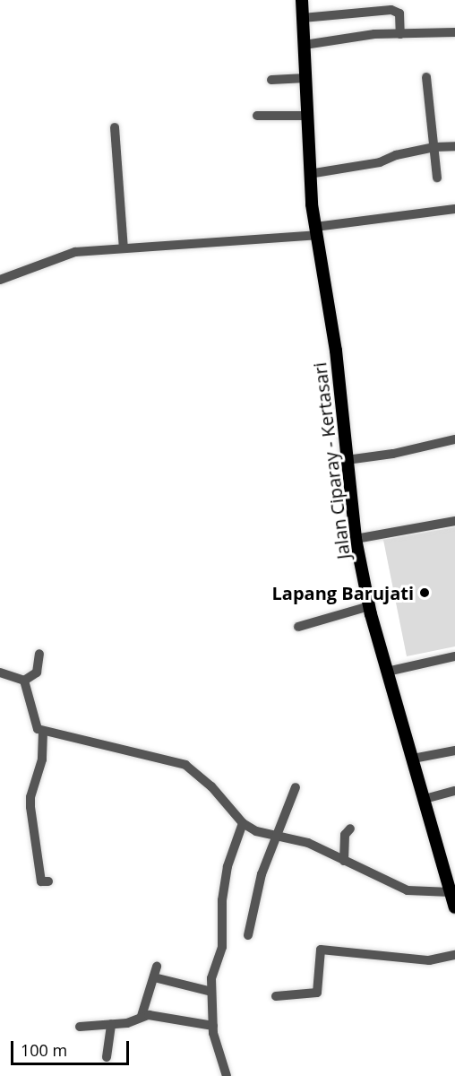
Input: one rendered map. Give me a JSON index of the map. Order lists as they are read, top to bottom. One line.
{"streets":{"main road":["Jalan Ciparay - Kertasari"]},"places":["Lapang Barujati"],"scale_bar":"100 m"}
